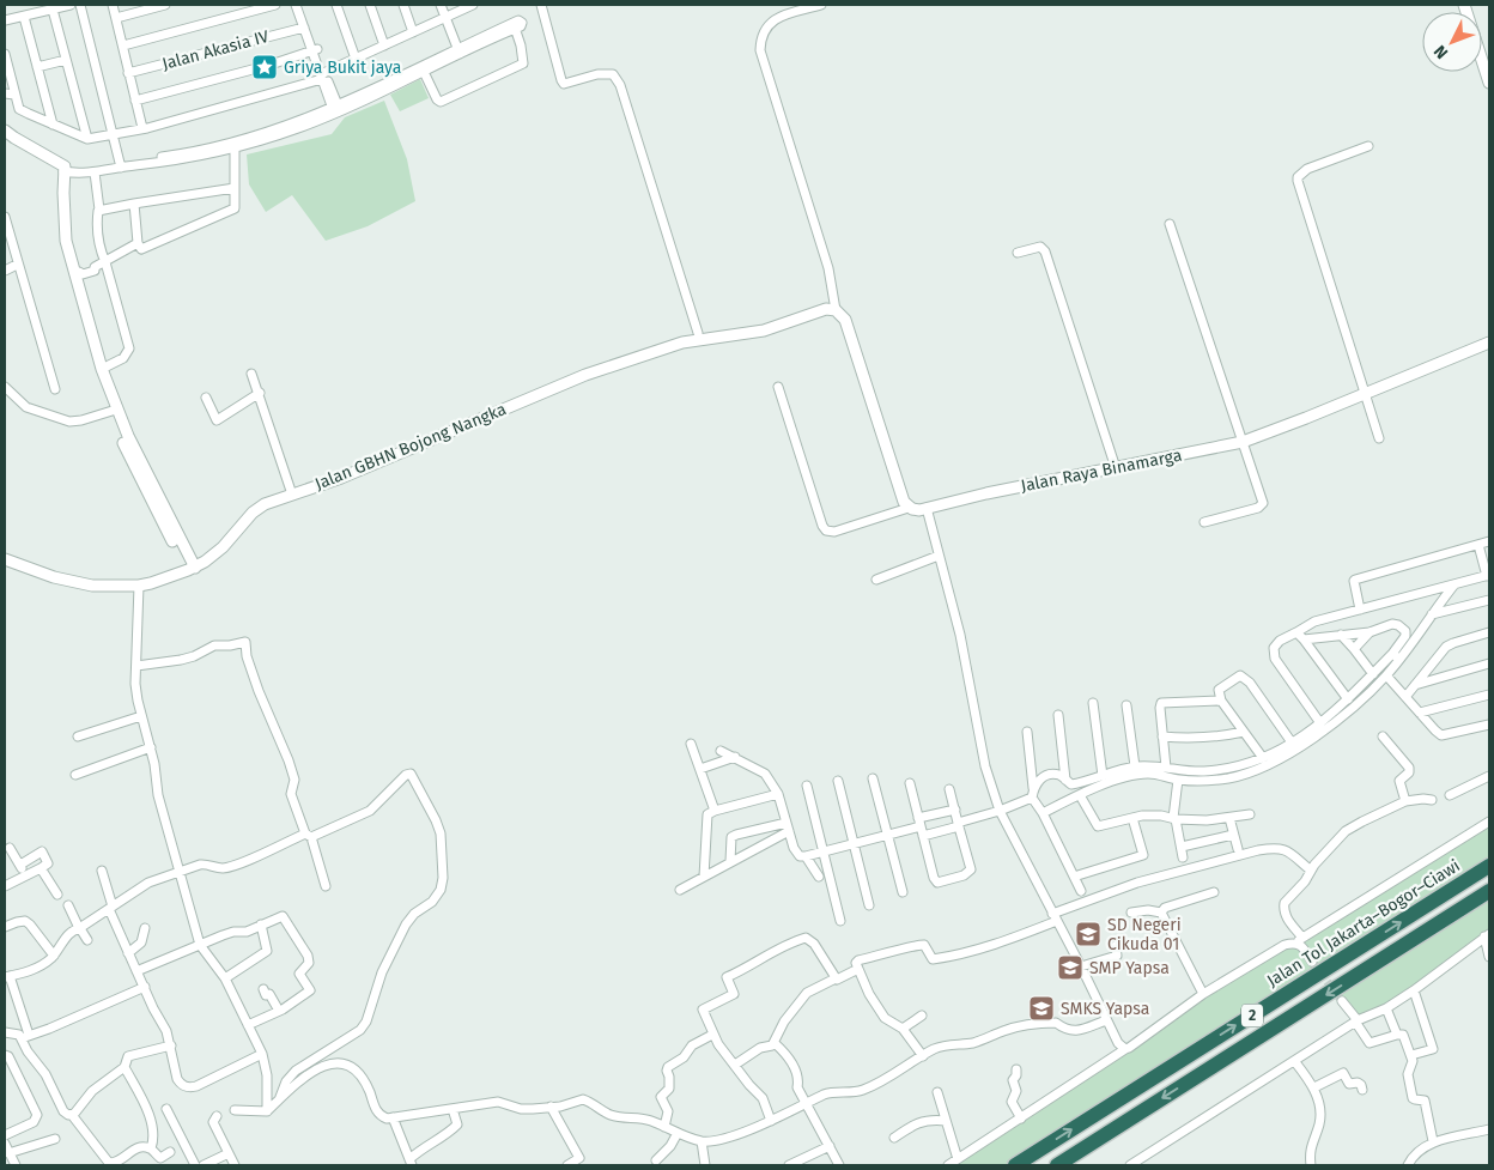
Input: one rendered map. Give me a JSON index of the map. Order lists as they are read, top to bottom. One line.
{"streets":{"highway":["Jalan Tol Jakarta–Bogor–Ciawi","2"],"street":["Jalan Akasia IV","Jalan GBHN Bojong Nangka","Jalan Raya Binamarga"]},"places":{"place":["Griya Bukit jaya"],"school or university":["SD Negeri Cikuda 01","SMP Yapsa","SMKS Yapsa"]},"north":"bottom left"}
